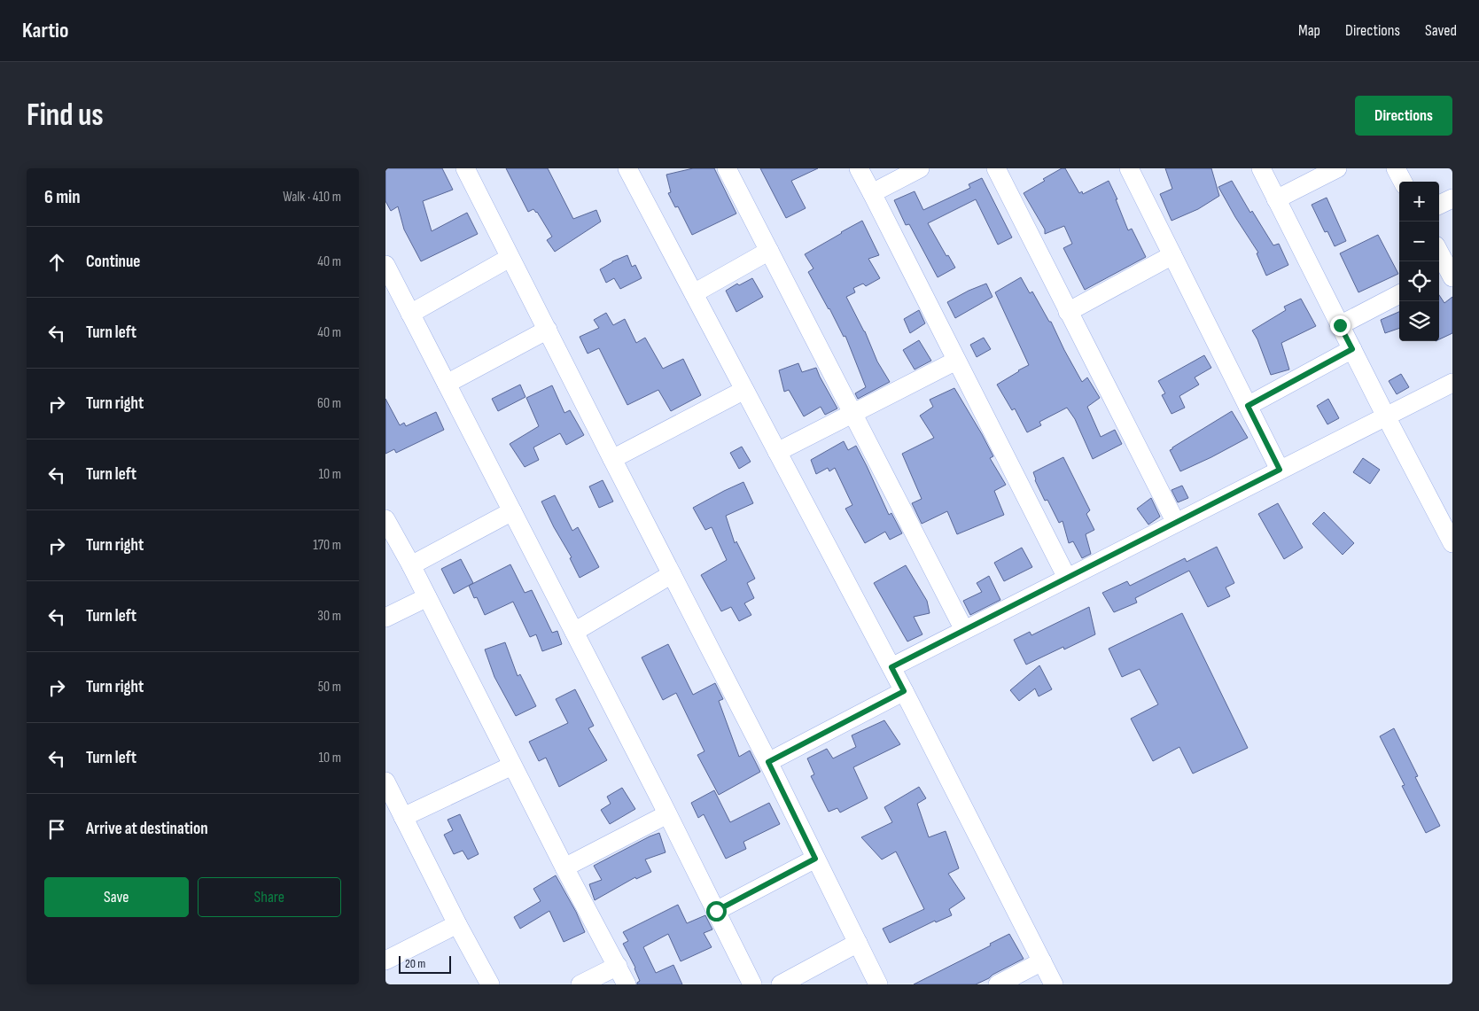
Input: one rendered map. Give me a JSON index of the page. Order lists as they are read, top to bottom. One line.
{"scale_bar":"20 m","page":{"header":"Kartio","nav":["Map","Directions","Saved"],"buttons":["Directions",["Save","Share"]],"title":"Find us","heading":["6 min","Walk · 410 m"],"map_buttons":["+","−"],"list":[["Continue","40 m"],["Turn left","40 m"],["Turn right","60 m"],["Turn left","10 m"],["Turn right","170 m"],["Turn left","30 m"],["Turn right","50 m"],["Turn left","10 m"],"Arrive at destination"],"scale":"20 m"}}
